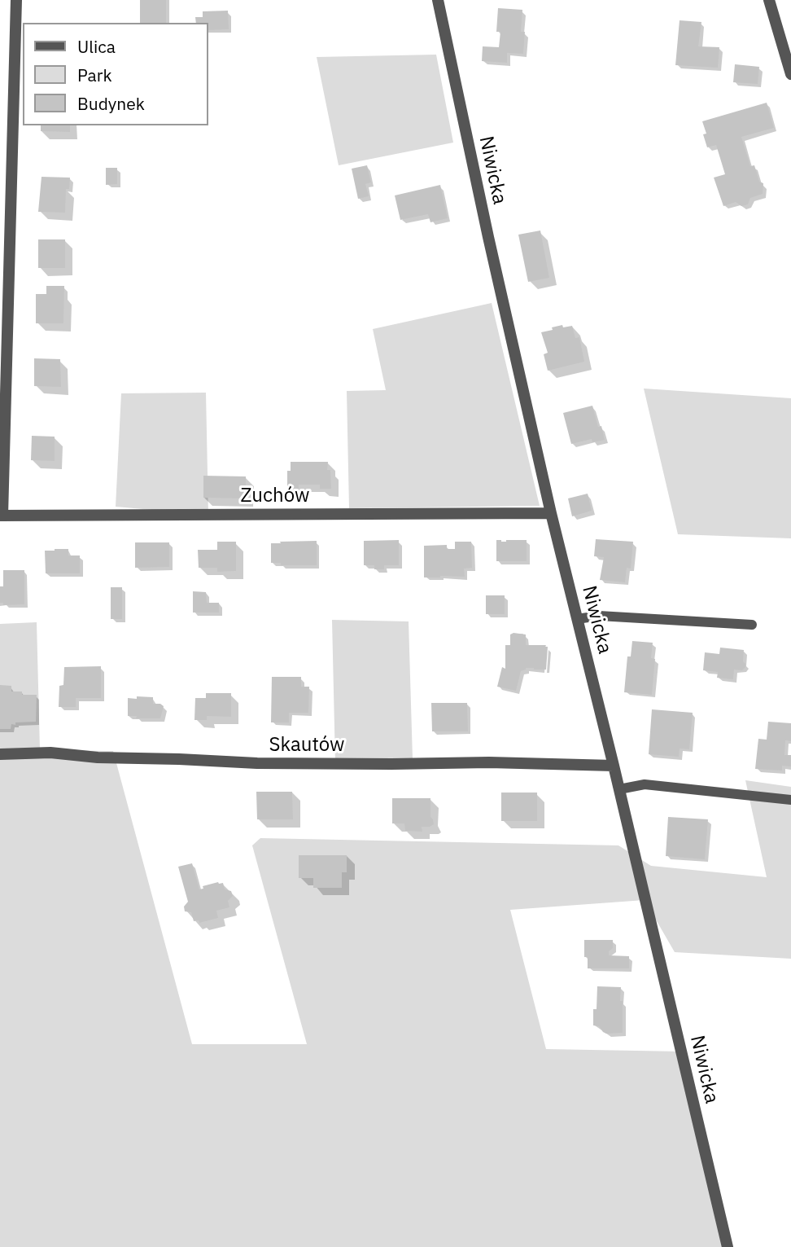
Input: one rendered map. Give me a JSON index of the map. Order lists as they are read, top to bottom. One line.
{"streets":{"street":["Niwicka","Zuchów","Skautów"]},"crossings":[["Niwicka","Zuchów"],["Niwicka","Skautów"]],"legend":["Ulica","Park","Budynek"]}
